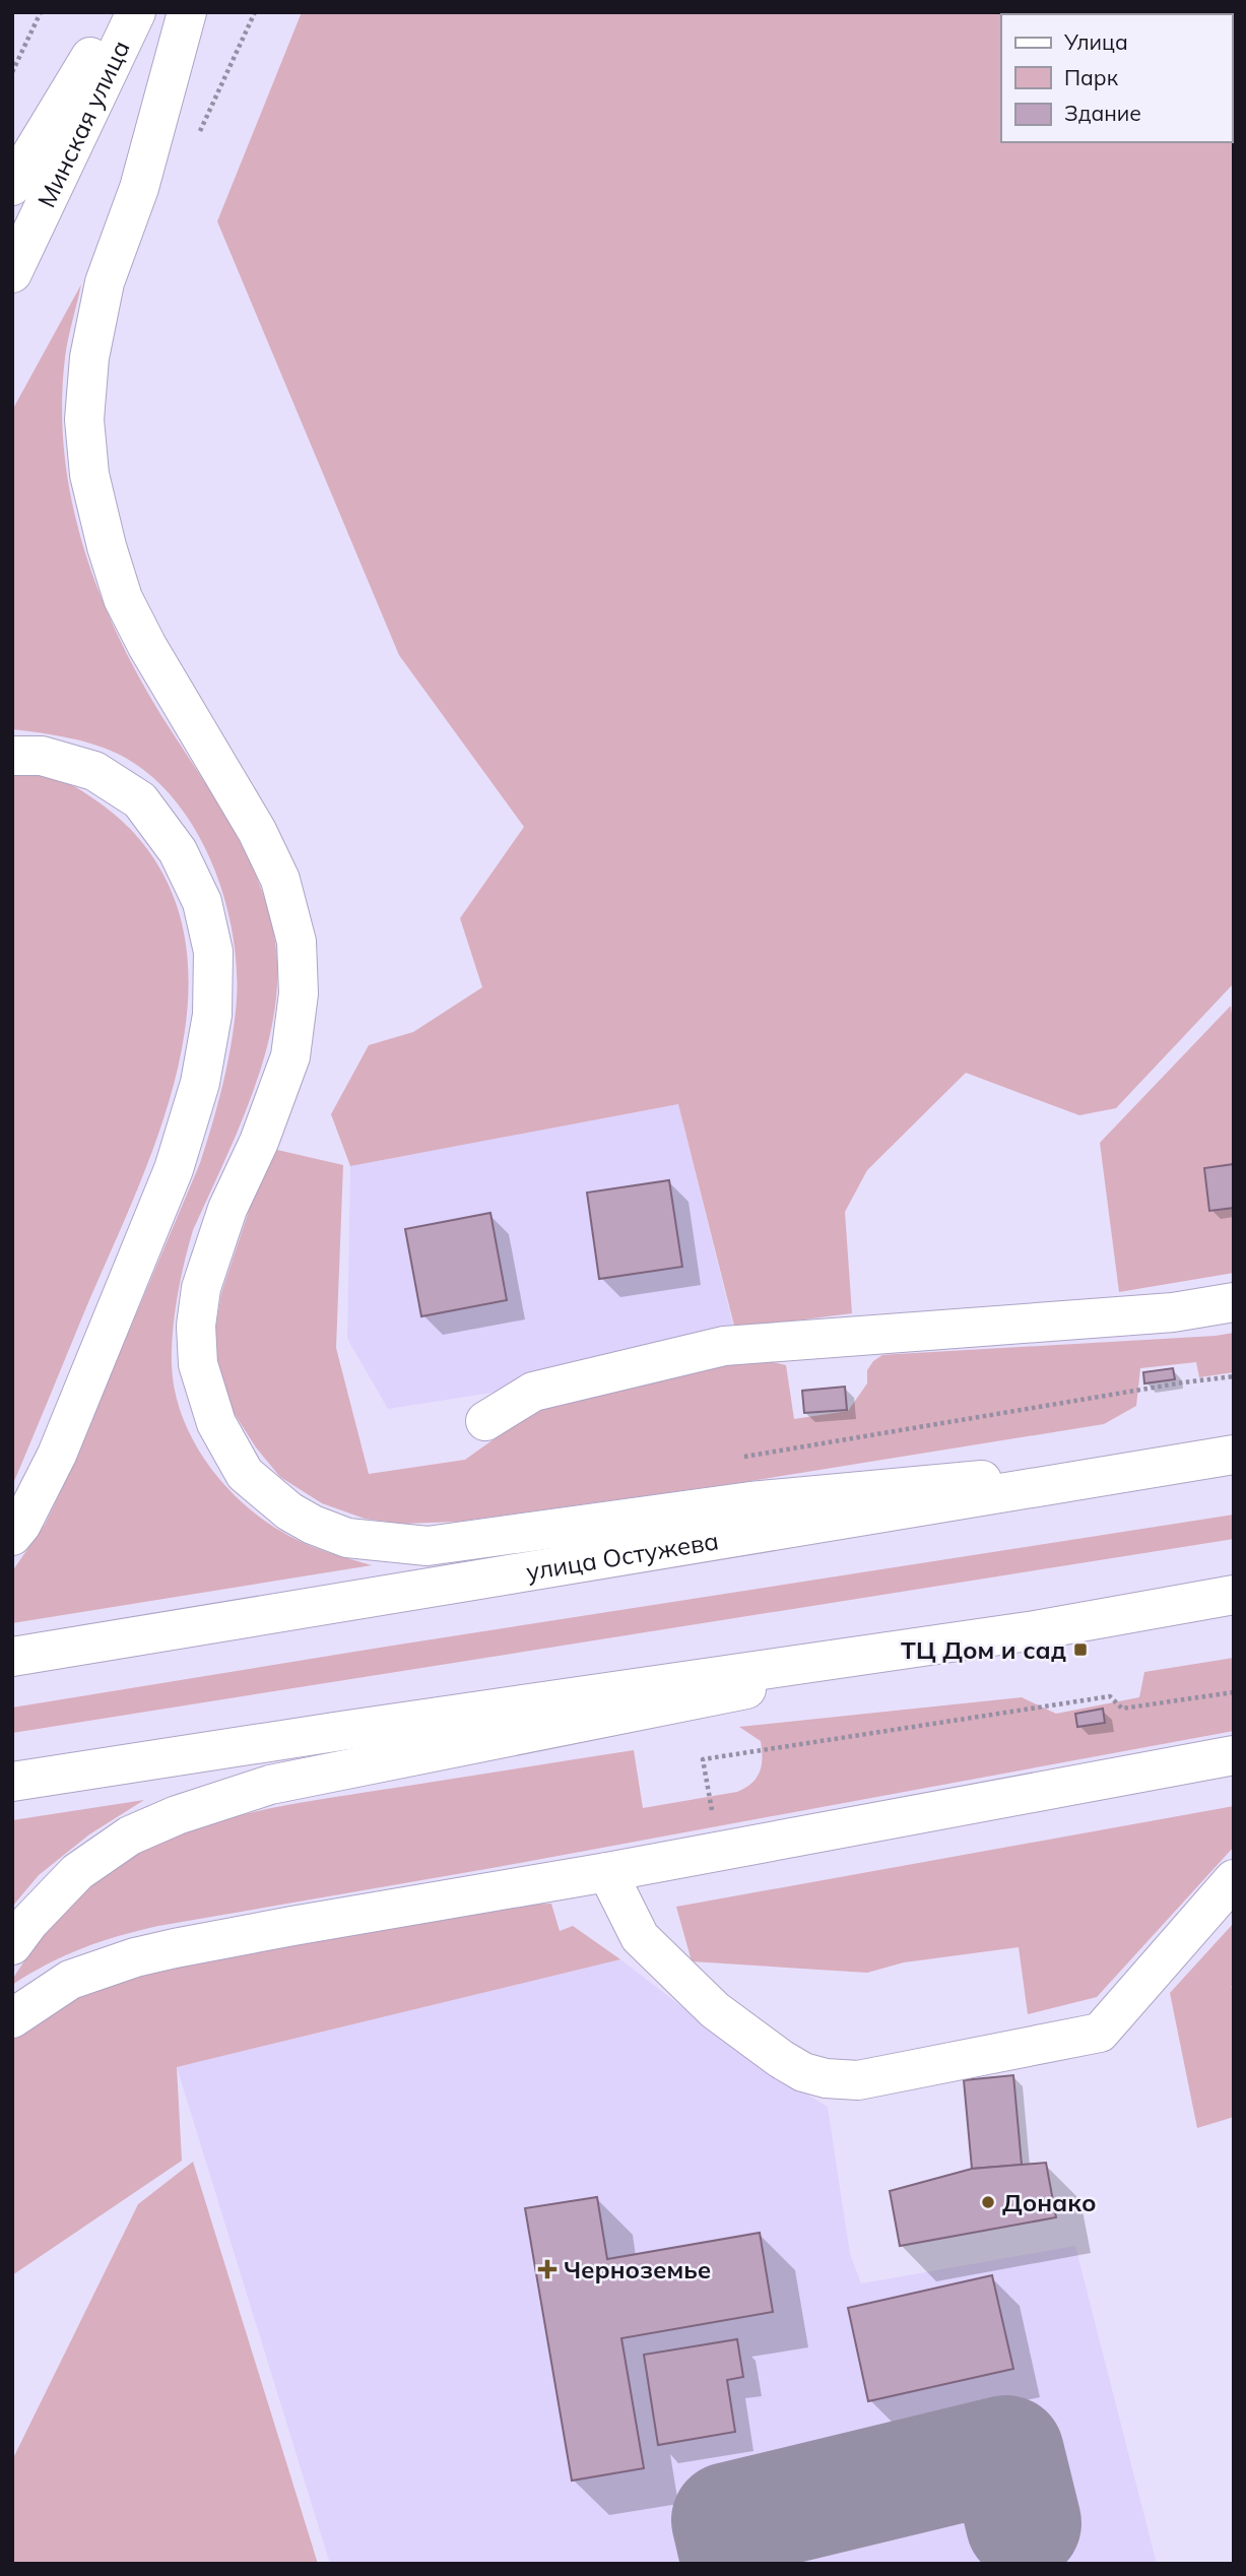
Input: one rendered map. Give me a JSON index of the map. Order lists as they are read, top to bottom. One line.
{"streets":{"street":["Минская улица","улица Остужева"]},"places":{"transit":["ТЦ Дом и сад"],"other":["Донако"],"health":["Черноземье"]},"legend":["Улица","Парк","Здание"]}
